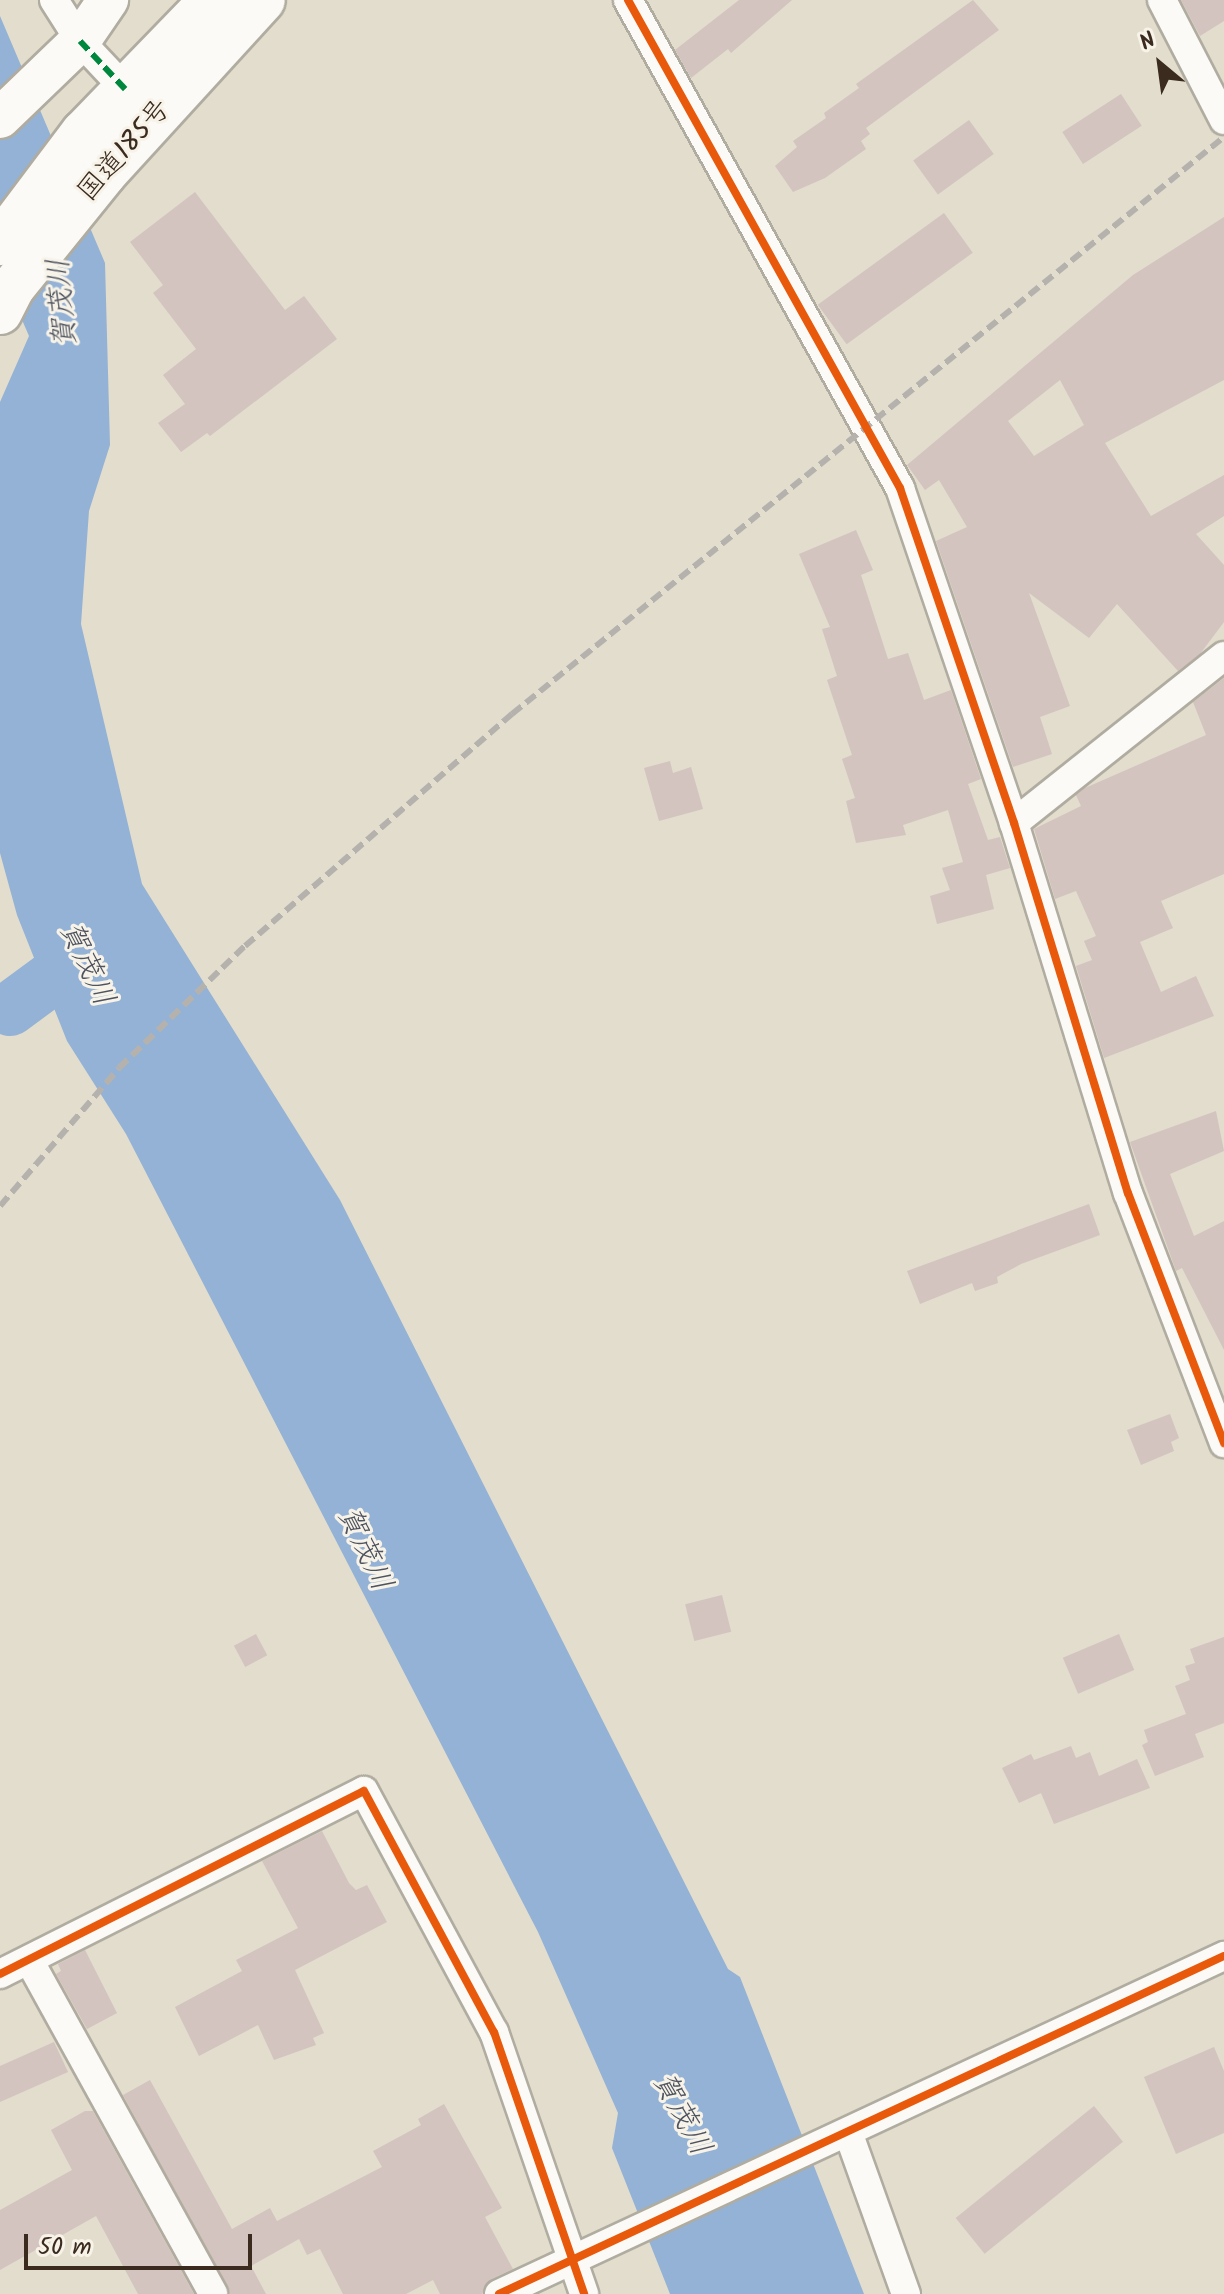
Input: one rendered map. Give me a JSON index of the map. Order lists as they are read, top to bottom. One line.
{"streets":{"highway":["国道185号"]},"water":["賀茂川"],"scale_bar":"50 m","north":"top left"}
